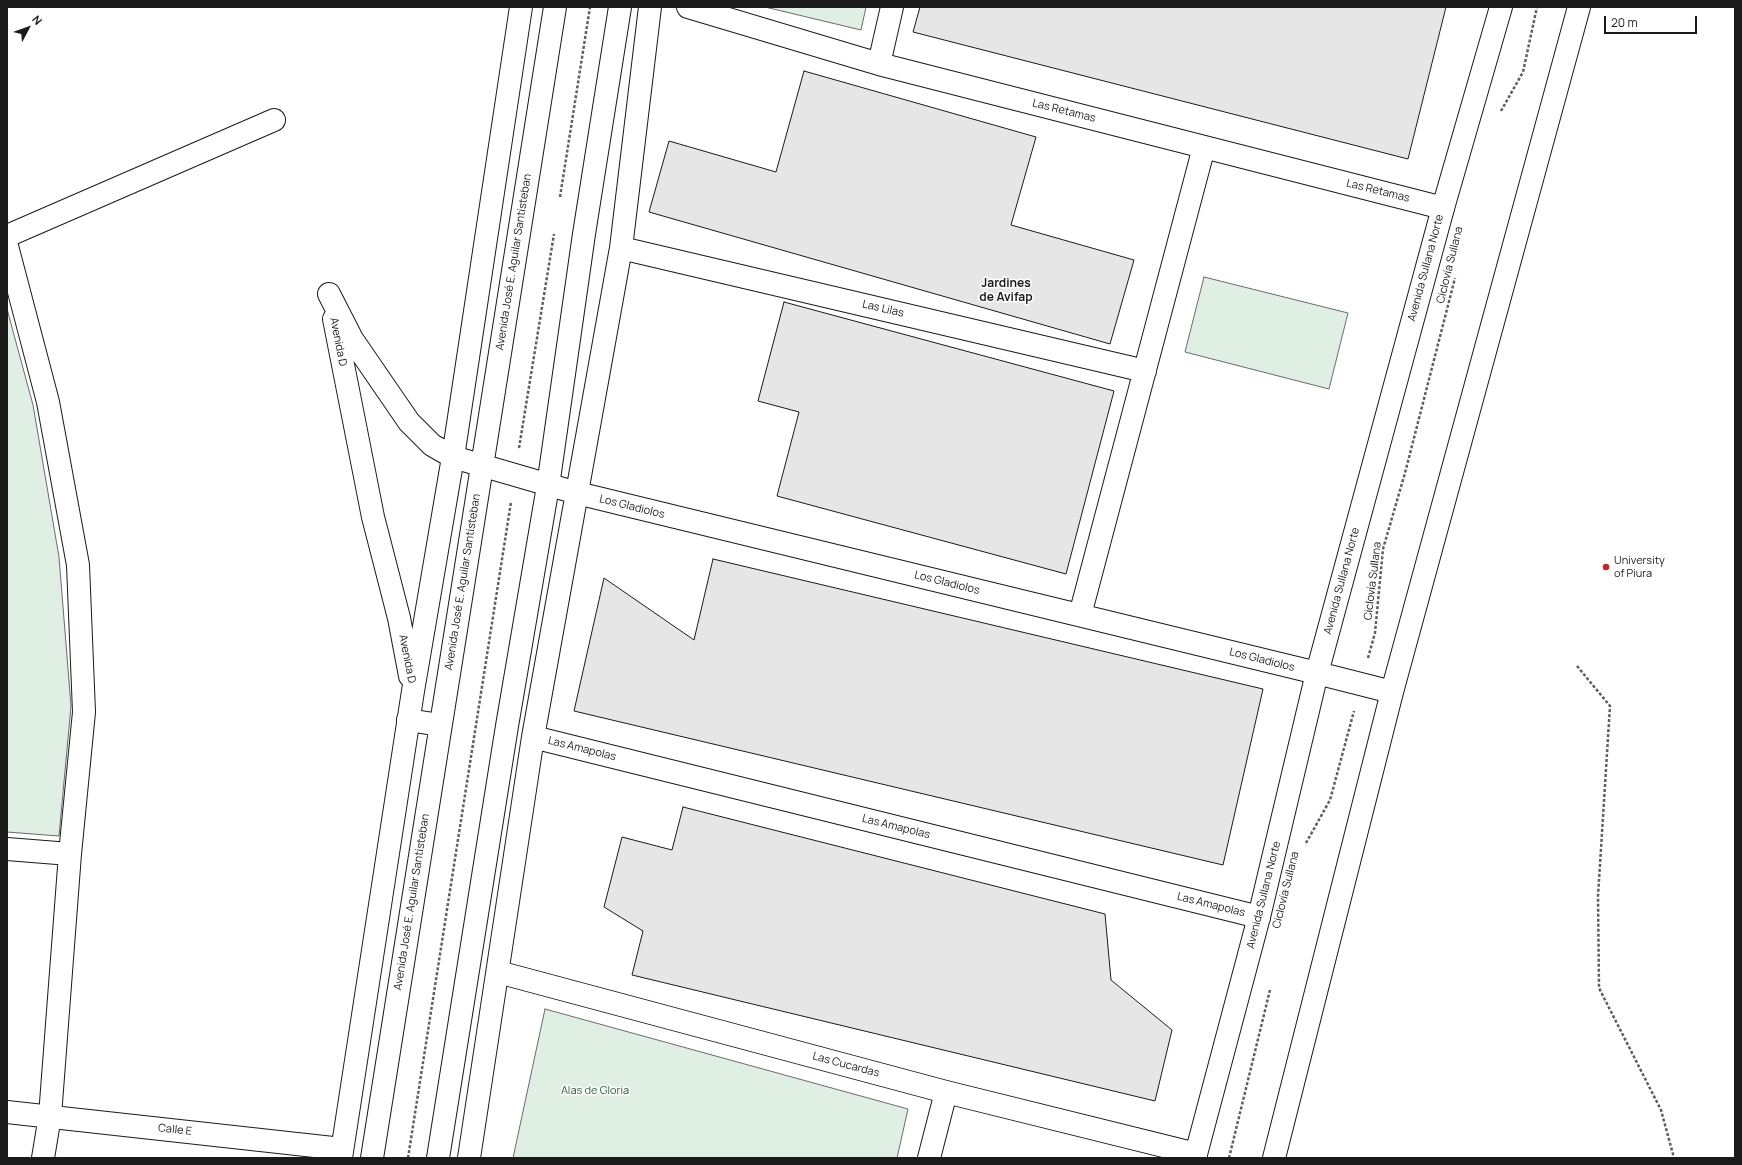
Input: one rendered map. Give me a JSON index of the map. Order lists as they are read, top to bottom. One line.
{"streets":{"street":["Las Retamas","Avenida José E. Aguilar Santisteban","Avenida Sullana Norte","Las Lilas","Avenida D","Los Gladiolos","Las Amapolas","Las Cucardas","Calle E"],"path":["Ciclovía Sullana"]},"crossings":[["Las Retamas","Avenida Sullana Norte"],["Avenida José E. Aguilar Santisteban","Avenida D"],["Avenida Sullana Norte","Los Gladiolos"],["Avenida Sullana Norte","Las Amapolas"],["Avenida Sullana Norte","Las Cucardas"],["Avenida D","Los Gladiolos"]],"districts":["Jardines de Avifap"],"parks":["Alas de Gloria"],"places":["University of Piura"],"scale_bar":"20 m","north":"top right"}
